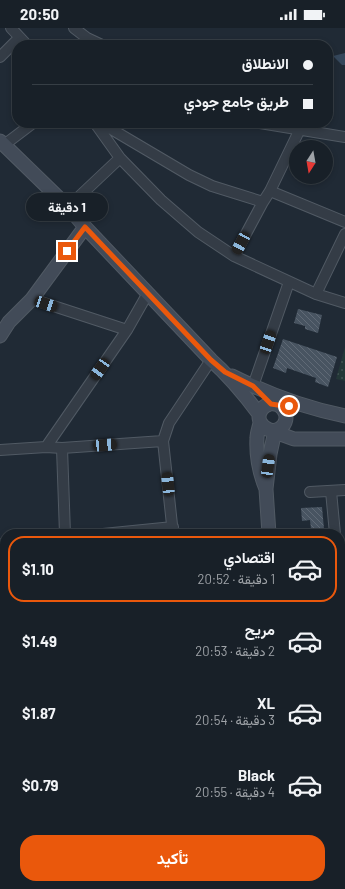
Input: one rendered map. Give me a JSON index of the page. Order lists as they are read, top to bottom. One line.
{"north":"bottom","page":{"status":"20:50","banner":["الانطلاق","طريق جامع جودي"],"bubble":"1 دقيقة","list":[{"name":"اقتصادي","note":"1 دقيقة · 20:52","value":"$1.10"},{"name":"مريح","note":"2 دقيقة · 20:53","value":"$1.49"},{"name":"XL","note":"3 دقيقة · 20:54","value":"$1.87"},{"name":"Black","note":"4 دقيقة · 20:55","value":"$0.79"}],"buttons":"تأكيد"}}
